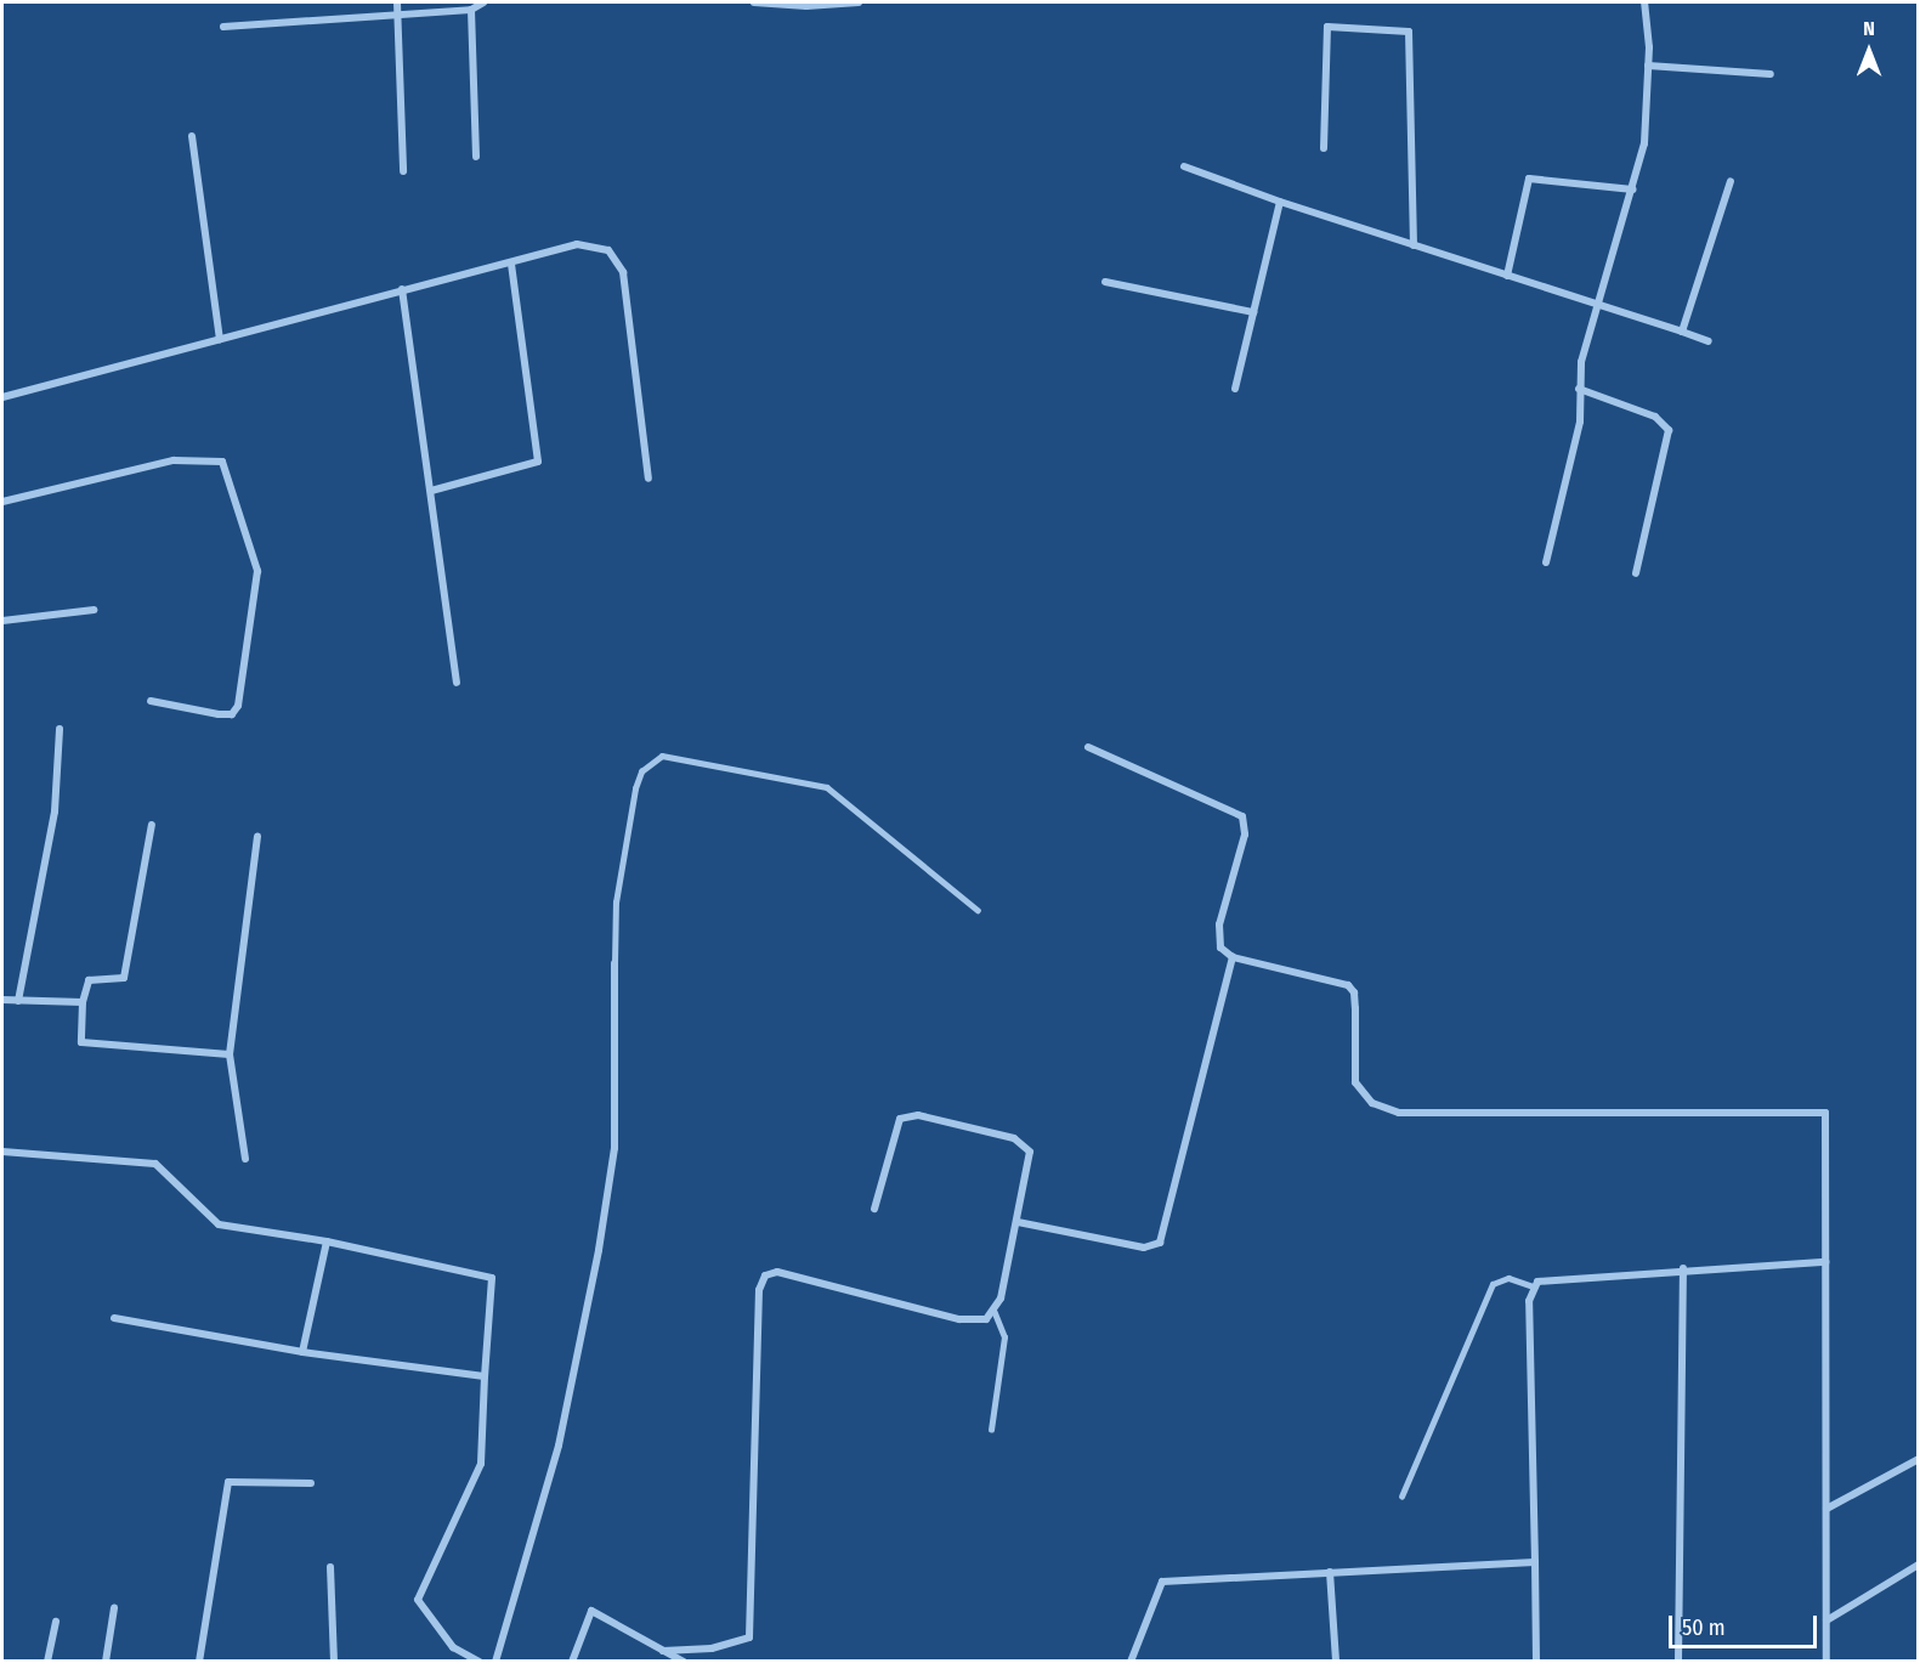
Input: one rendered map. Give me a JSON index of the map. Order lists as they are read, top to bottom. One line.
{"scale_bar":"50 m","north":"top"}
